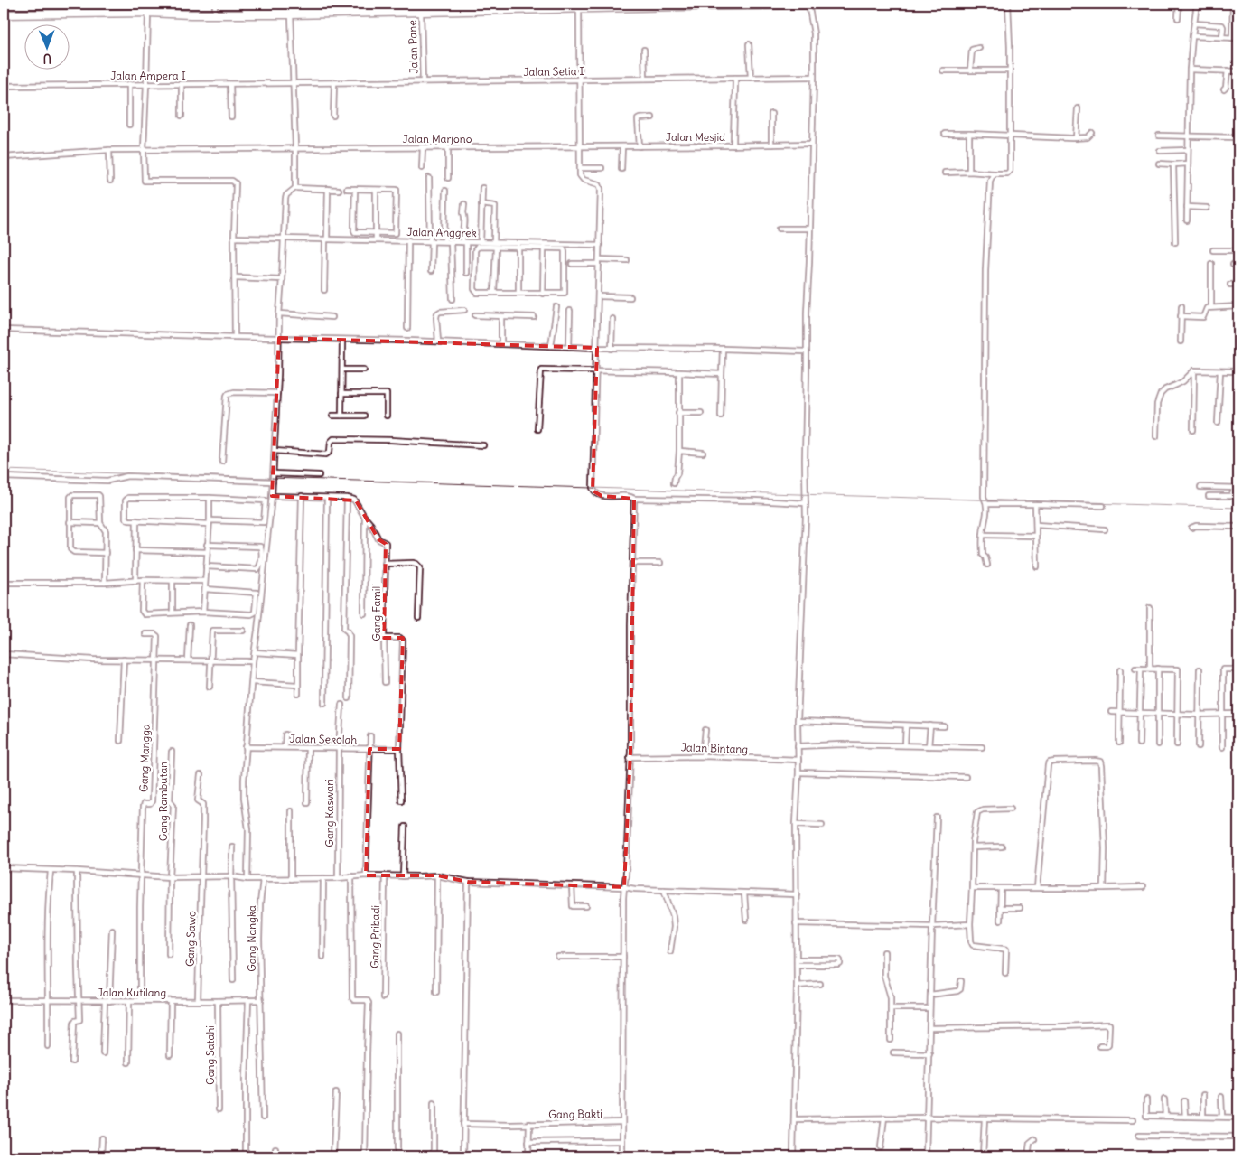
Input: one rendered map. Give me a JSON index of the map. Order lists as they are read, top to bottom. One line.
{"streets":{"street":["Jalan Pane","Jalan Setia I","Jalan Ampera I","Jalan Mesjid","Jalan Marjono","Jalan Anggrek","Gang Famili","Jalan Sekolah","Jalan Bintang","Gang Mangga","Gang Rambutan","Gang Kaswari","Gang Pribadi","Gang Sawo","Gang Nangka","Jalan Kutilang","Gang Satahi","Gang Bakti"]},"crossings":[["Jalan Pane","Jalan Setia I"],["Jalan Setia I","Jalan Ampera I"],["Jalan Mesjid","Jalan Marjono"],["Jalan Sekolah","Gang Kaswari"],["Gang Sawo","Jalan Kutilang"],["Gang Nangka","Jalan Kutilang"],["Jalan Kutilang","Gang Satahi"]],"north":"bottom"}
